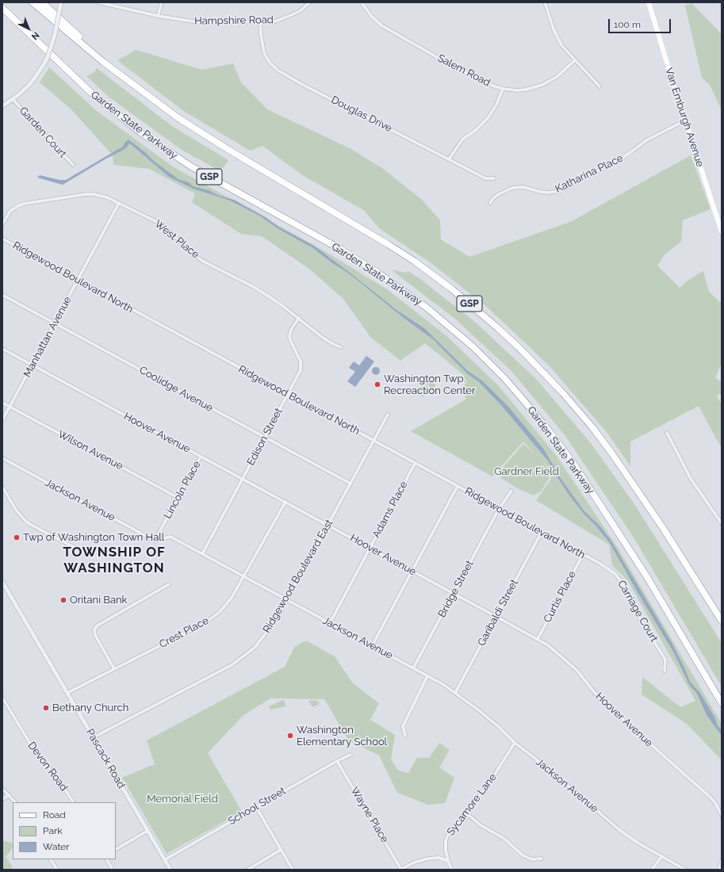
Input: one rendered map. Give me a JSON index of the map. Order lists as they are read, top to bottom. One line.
{"streets":{"highway":["Garden State Parkway","GSP"],"main road":["Van Emburgh Avenue"],"street":["Hampshire Road","Salem Road","Douglas Drive","Garden Court","Katharina Place","West Place","Ridgewood Boulevard North","Manhattan Avenue","Coolidge Avenue","Hoover Avenue","Edison Street","Wilson Avenue","Lincoln Place","Jackson Avenue","Adams Place","Ridgewood Boulevard East","Bridge Street","Curtis Place","Carriage Court","Garibaldi Street","Crest Place","Pascack Road","Devon Road","Sycamore Lane","School Street","Wayne Place"]},"crossings":[["Hampshire Road","Douglas Drive"],["Van Emburgh Avenue","Katharina Place"],["West Place","Manhattan Avenue"],["West Place","Edison Street"],["Ridgewood Boulevard North","Manhattan Avenue"],["Ridgewood Boulevard North","Edison Street"],["Ridgewood Boulevard North","Adams Place"],["Ridgewood Boulevard North","Ridgewood Boulevard East"],["Ridgewood Boulevard North","Bridge Street"],["Ridgewood Boulevard North","Curtis Place"],["Ridgewood Boulevard North","Carriage Court"],["Ridgewood Boulevard North","Garibaldi Street"],["Manhattan Avenue","Coolidge Avenue"],["Manhattan Avenue","Hoover Avenue"],["Manhattan Avenue","Wilson Avenue"],["Coolidge Avenue","Edison Street"],["Coolidge Avenue","Ridgewood Boulevard East"],["Hoover Avenue","Edison Street"],["Hoover Avenue","Lincoln Place"],["Hoover Avenue","Adams Place"],["Hoover Avenue","Ridgewood Boulevard East"],["Hoover Avenue","Bridge Street"],["Hoover Avenue","Curtis Place"],["Hoover Avenue","Garibaldi Street"],["Hoover Avenue","Crest Place"],["Edison Street","Jackson Avenue"],["Wilson Avenue","Lincoln Place"],["Lincoln Place","Jackson Avenue"],["Jackson Avenue","Adams Place"],["Jackson Avenue","Ridgewood Boulevard East"],["Jackson Avenue","Bridge Street"],["Jackson Avenue","Garibaldi Street"],["Jackson Avenue","Crest Place"],["Jackson Avenue","Sycamore Lane"],["Ridgewood Boulevard East","Pascack Road"],["Crest Place","Pascack Road"],["Pascack Road","School Street"],["School Street","Wayne Place"]],"districts":["TOWNSHIP OF WASHINGTON"],"parks":["Gardner Field","Memorial Field"],"places":["Washington Twp. Recreaction Center","Twp of Washington Town Hall","Oritani Bank","Bethany Church","Washington Elementary School"],"legend":["Road","Park","Water"],"scale_bar":"100 m","north":"bottom right"}
